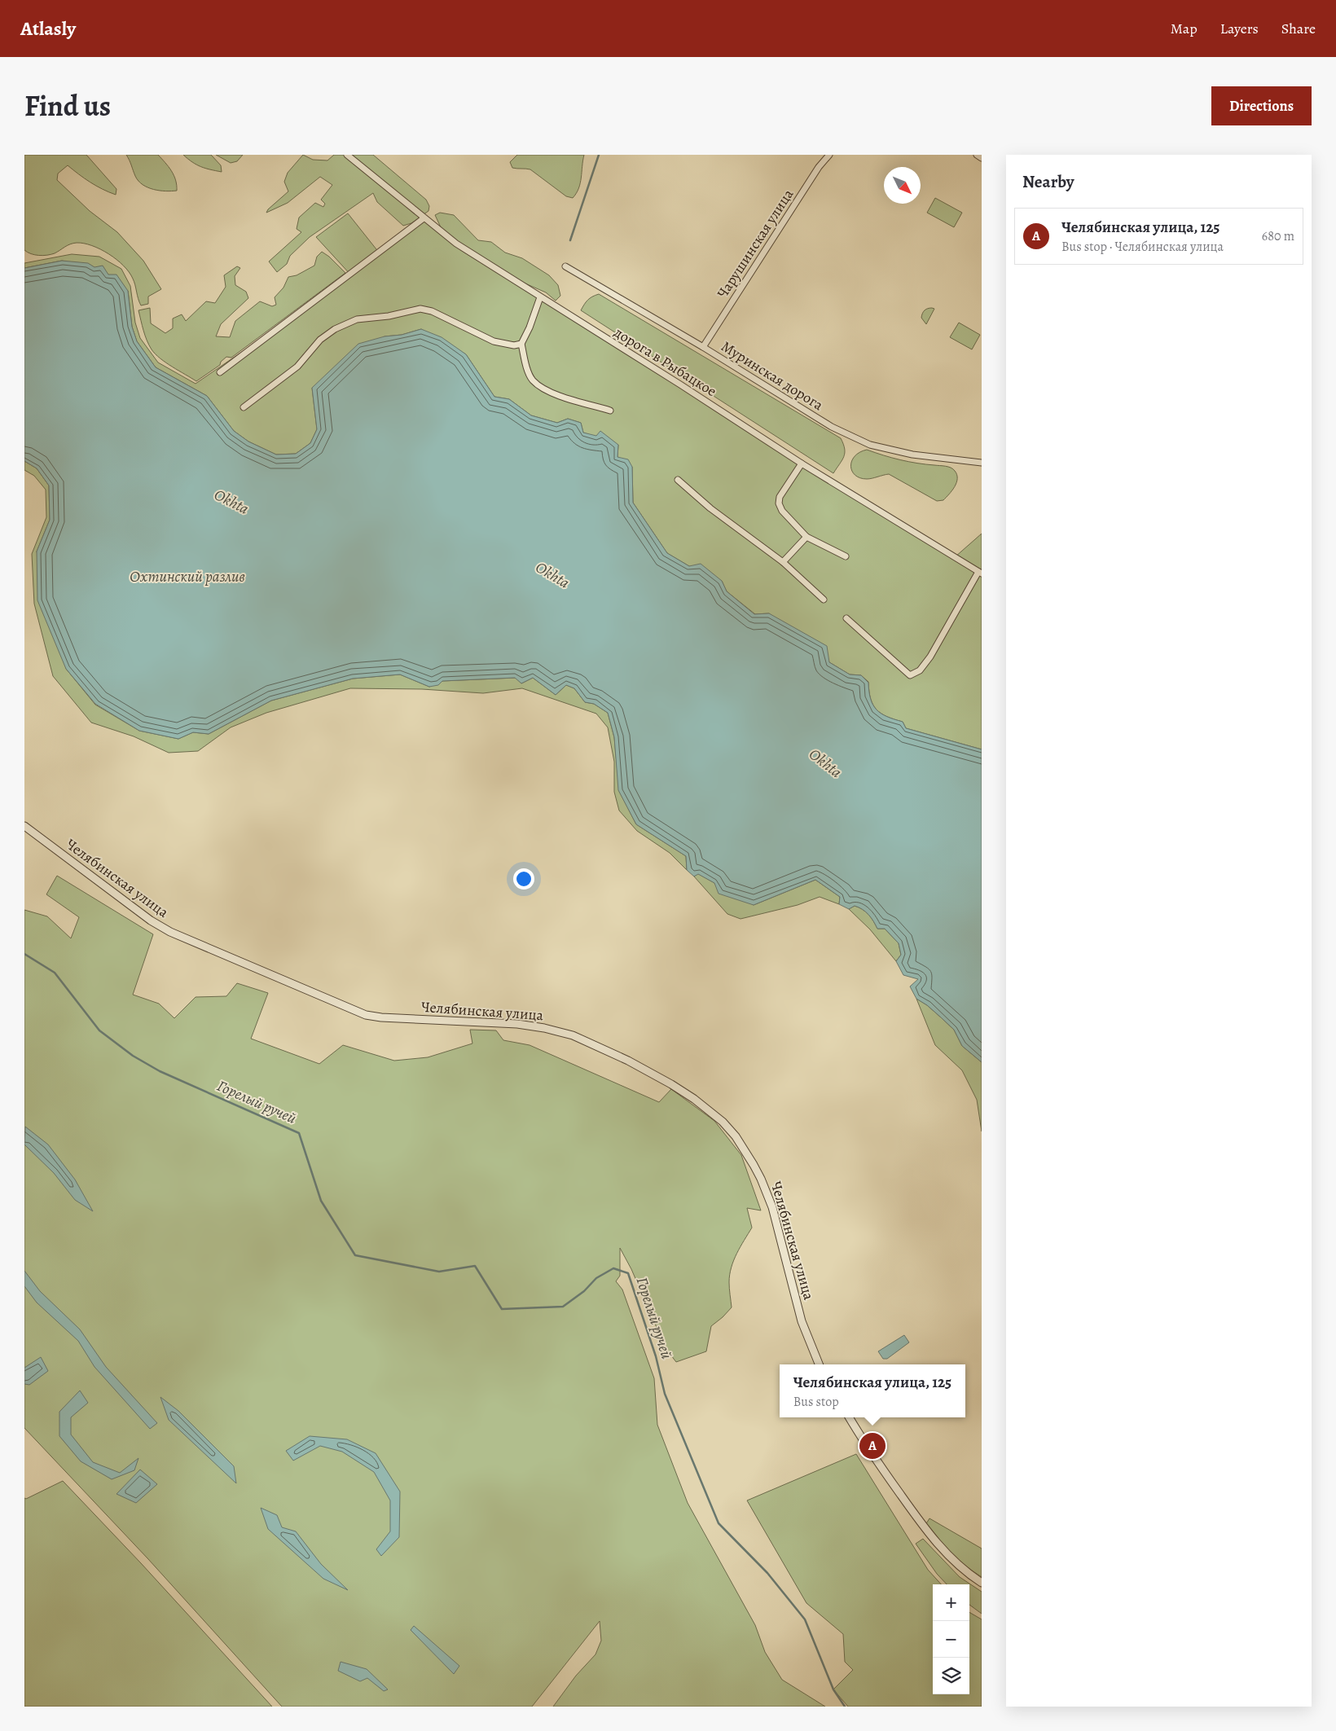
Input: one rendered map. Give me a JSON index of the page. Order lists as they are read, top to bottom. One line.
{"streets":{"street":["Чарушинская улица","дорога в Рыбацкое","Муринская дорога","Челябинская улица"]},"crossings":[["Чарушинская улица","Муринская дорога"]],"water":["Okhta","Охтинский разлив","Горелый ручей"],"north":"bottom right","page":{"header":"Atlasly","nav":["Map","Layers","Share"],"title":"Find us","buttons":"Directions","heading":"Nearby","list":[{"mark":"A","name":"Челябинская улица, 125","note":"Bus stop · Челябинская улица","value":"680 m"}],"popup":["Челябинская улица, 125","Bus stop"],"pins":"A","map_buttons":["+","−"]}}
